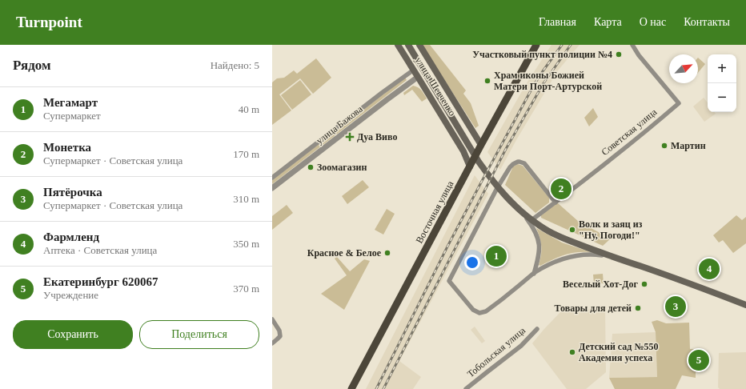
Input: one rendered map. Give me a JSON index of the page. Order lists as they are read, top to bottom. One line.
{"streets":{"main road":["улица Шевченко","Восточная улица"],"street":["улица Бажова","Советская улица","Тобольская улица"]},"crossings":[["улица Шевченко","улица Бажова"],["улица Шевченко","Восточная улица"]],"places":{"other":["Участковый пункт полиции №4","Храм иконы Божией Матери Порт-Артурской","Мартин","Зоомагазин","Волк и заяц из \"Ну, Погоди!\"","Красное & Белое","Веселый Хот-Дог","Товары для детей","Детский сад №550 Академия успеха"],"health":["Дуа Виво"]},"north":"top right","page":{"header":"Turnpoint","nav":["Главная","Карта","О нас","Контакты"],"heading":["Рядом","Найдено: 5"],"map_buttons":["+","−"],"list":[{"mark":"1","name":"Мегамарт","note":"Супермаркет","value":"40 m"},{"mark":"2","name":"Монетка","note":"Супермаркет · Советская улица","value":"170 m"},{"mark":"3","name":"Пятёрочка","note":"Супермаркет · Советская улица","value":"310 m"},{"mark":"4","name":"Фармленд","note":"Аптека · Советская улица","value":"350 m"},{"mark":"5","name":"Екатеринбург 620067","note":"Учреждение","value":"370 m"}],"pins":["2","1","4","3","5"],"buttons":["Сохранить","Поделиться"]}}
